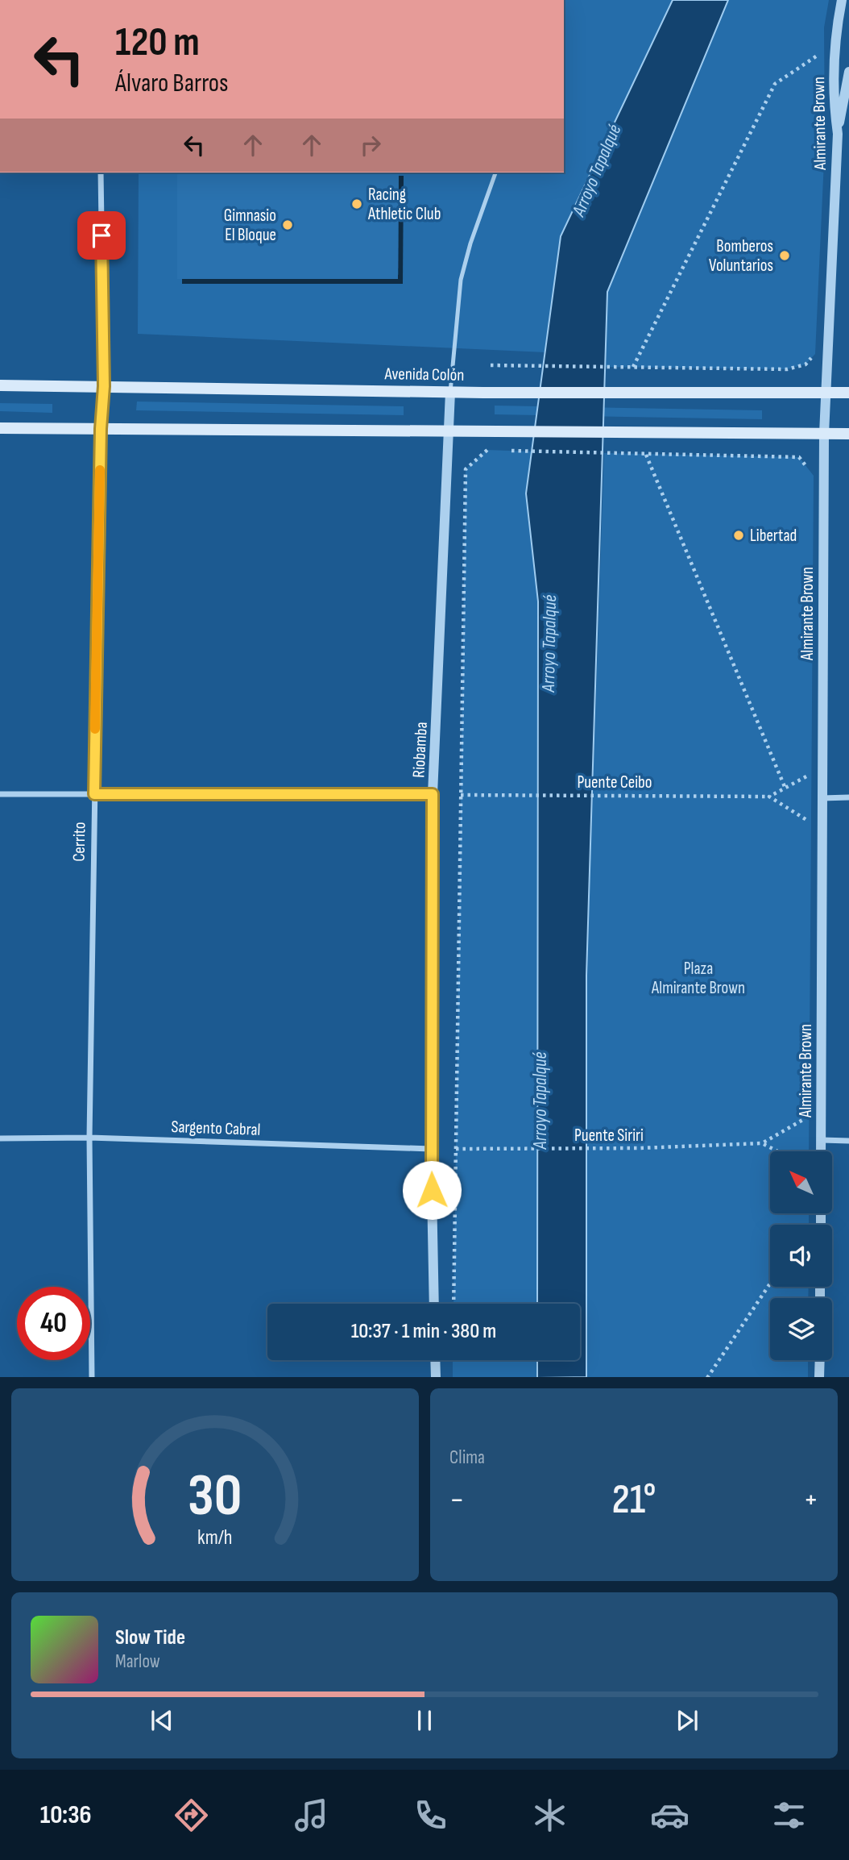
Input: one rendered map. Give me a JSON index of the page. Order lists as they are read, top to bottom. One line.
{"streets":{"main road":["Avenida Colón"],"street":["Almirante Brown","Riobamba","Cerrito","Sargento Cabral"],"path":["Puente Ceibo","Puente Siriri"]},"crossings":[["Almirante Brown","Avenida Colón"],["Avenida Colón","Riobamba"],["Avenida Colón","Cerrito"],["Riobamba","Sargento Cabral"],["Cerrito","Sargento Cabral"]],"water":["Arroyo Tapalqué"],"parks":["Plaza Almirante Brown"],"places":["Racing Athletic Club","Gimnasio El Bloque","Bomberos Voluntarios","Libertad"],"north":"top left","page":{"turn":["120 m","Álvaro Barros"],"limit":"40","trip":"10:37 · 1 min · 380 m","tile":"Clima","heat":["−","21°","+"],"song":["Slow Tide","Marlow"],"tabs":"10:36","gauge":["30","km/h"]}}
